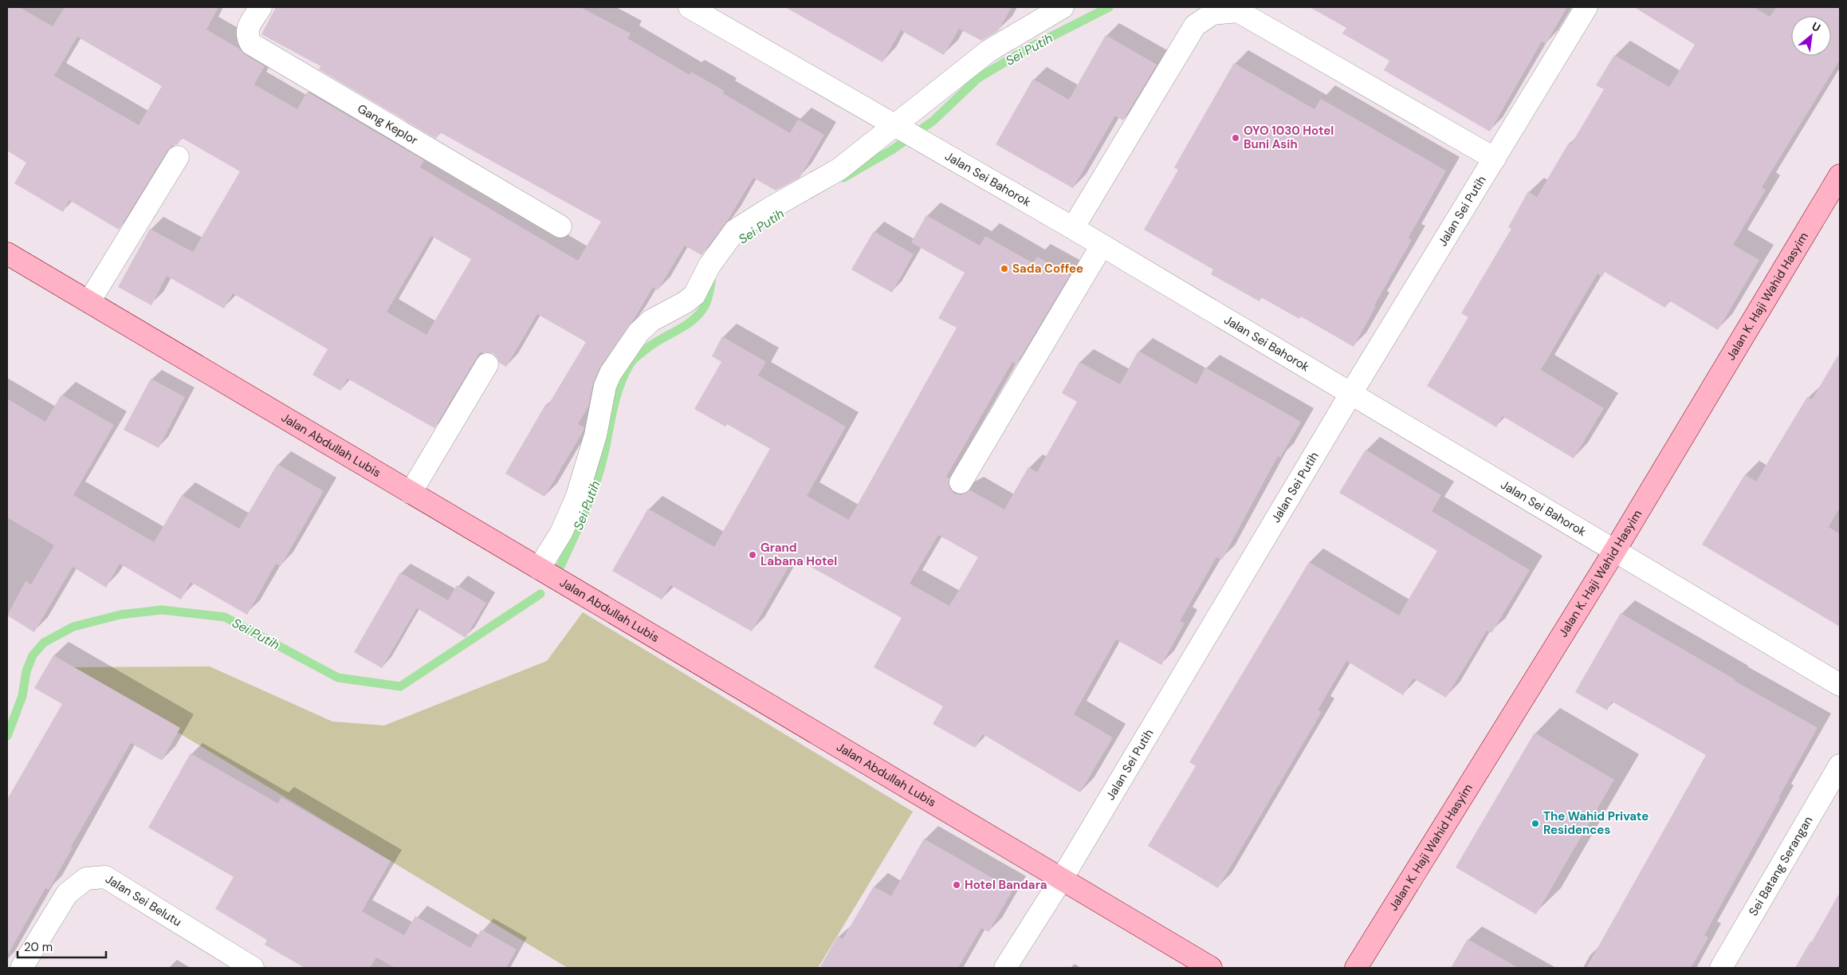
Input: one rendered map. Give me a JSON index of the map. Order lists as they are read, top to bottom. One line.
{"streets":{"street":["Gang Keplor","Jalan Sei Bahorok","Jalan Sei Putih","Jalan K. Haji Wahid Hasyim","Jalan Abdullah Lubis","Sei Batang Serangan","Jalan Sei Belutu"]},"crossings":[["Jalan Sei Bahorok","Jalan Sei Putih"],["Jalan Sei Bahorok","Jalan K. Haji Wahid Hasyim"],["Jalan Sei Putih","Jalan Abdullah Lubis"]],"water":["Sei Putih"],"places":["OYO 1030 Hotel Buni Asih","Sada Coffee","Grand Labana Hotel","The Wahid Private Residences","Hotel Bandara"],"scale_bar":"20 m","north":"top right"}
